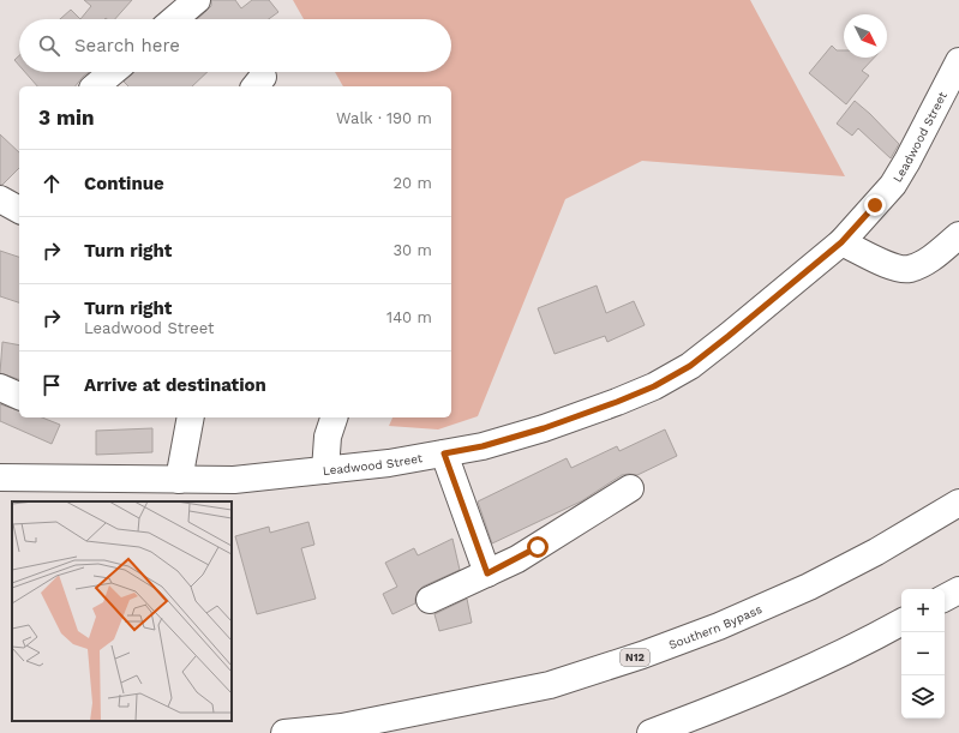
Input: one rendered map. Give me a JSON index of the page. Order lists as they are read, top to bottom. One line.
{"streets":{"main road":["Leadwood Street","Southern Bypass","N12"]},"north":"bottom right","page":{"search":"Search here","heading":["3 min","Walk · 190 m"],"list":[["Continue","20 m"],["Turn right","30 m"],["Turn right","Leadwood Street","140 m"],"Arrive at destination"],"map_buttons":["+","−"]}}
